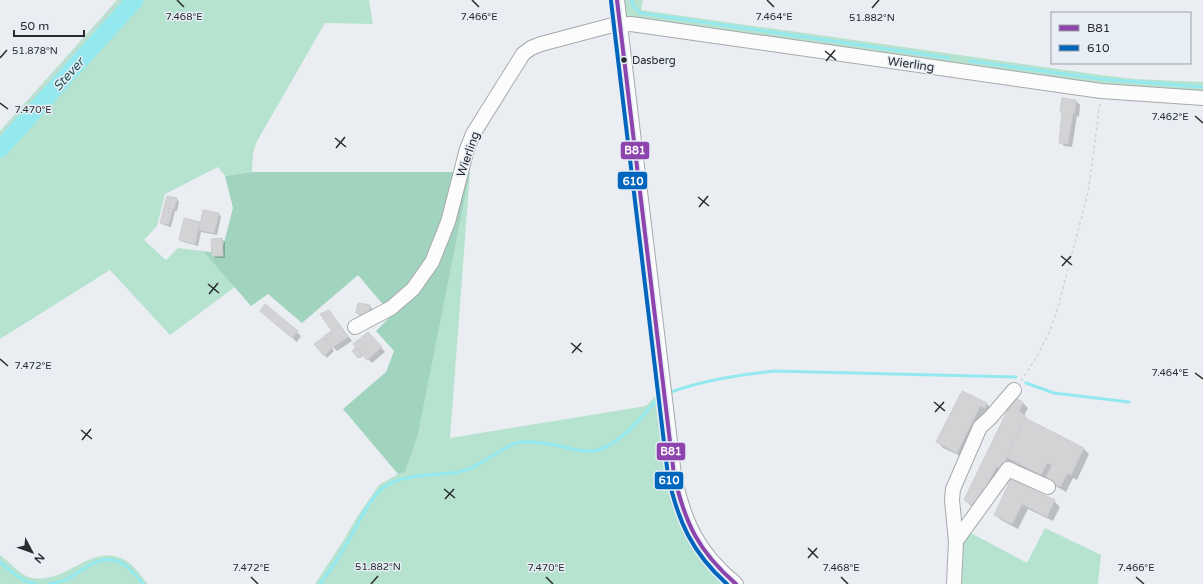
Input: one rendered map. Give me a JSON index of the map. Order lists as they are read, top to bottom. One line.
{"streets":{"street":["Wierling"]},"water":["Stever"],"places":["Dasberg"],"lines":["transit line B81","transit line 610"],"legend":["B81","610"],"scale_bar":"50 m","north":"bottom right","coordinates":["7.468°E","7.466°E","7.464°E","51.882°N","51.878°N","7.470°E","7.462°E","7.472°E"]}
